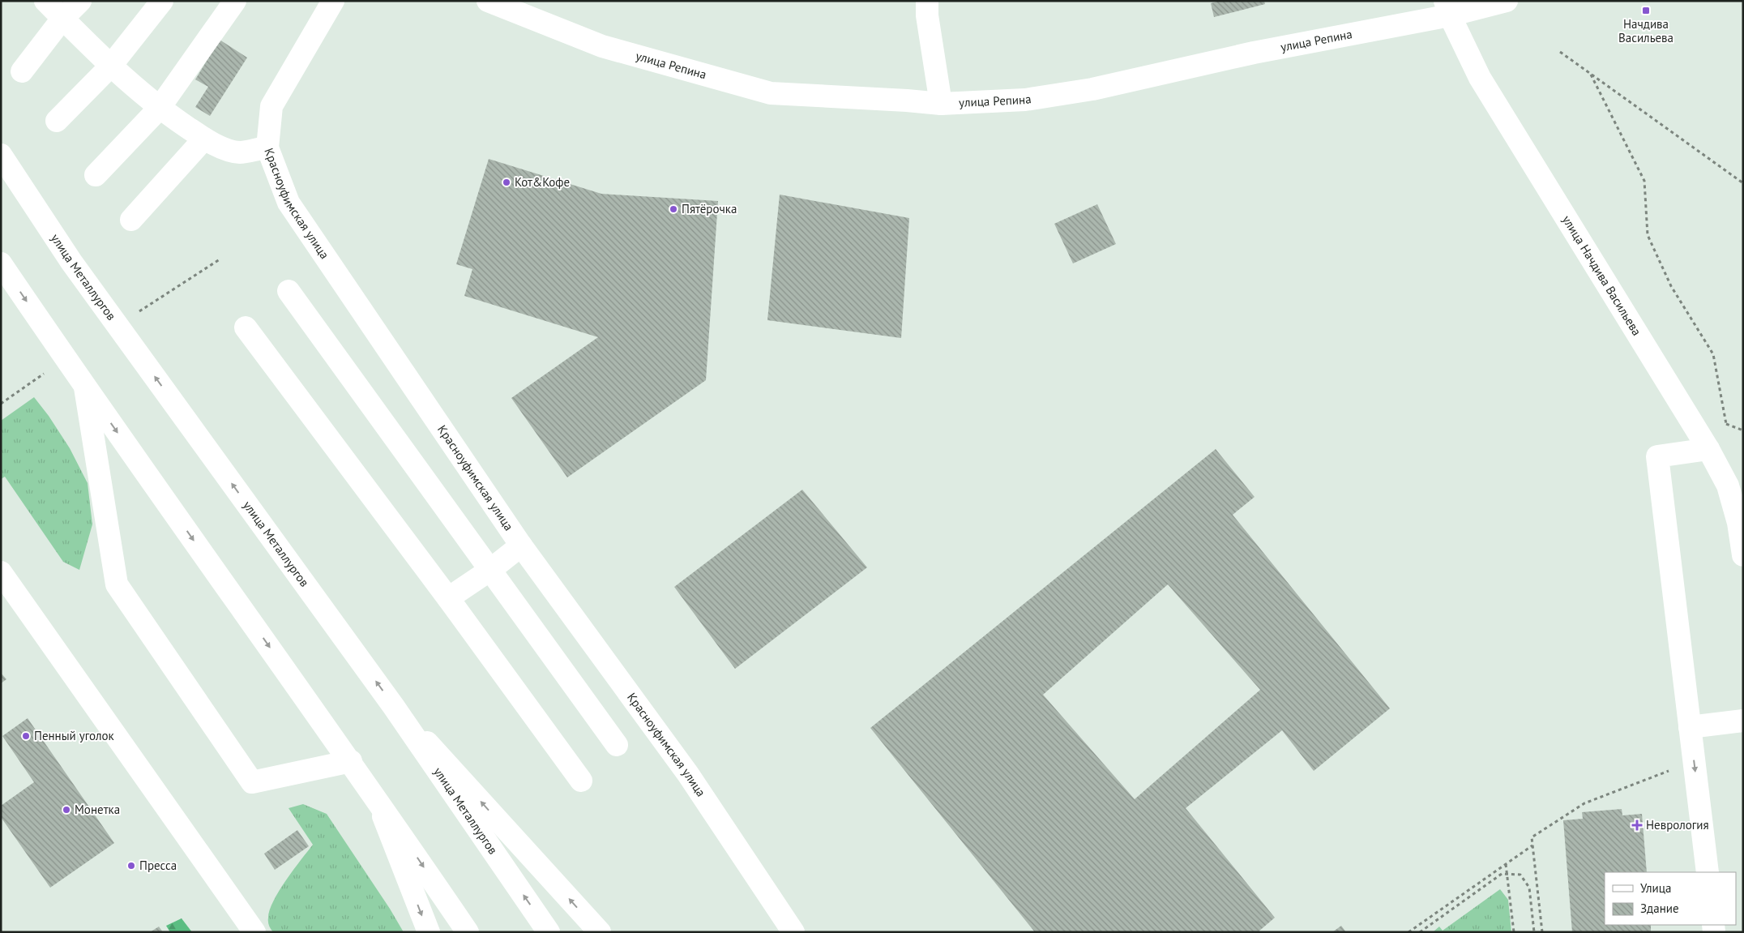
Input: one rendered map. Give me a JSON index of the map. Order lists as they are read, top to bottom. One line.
{"streets":{"main road":["улица Репина","Красноуфимская улица","улица Начдива Васильева","улица Металлургов"]},"crossings":[["улица Репина","улица Начдива Васильева"]],"places":{"transit":["Начдива Васильева"],"other":["Кот&Кофе","Пятёрочка","Пенный уголок","Монетка","Пресса"],"health":["Неврология"]},"legend":["Улица","Здание"]}
